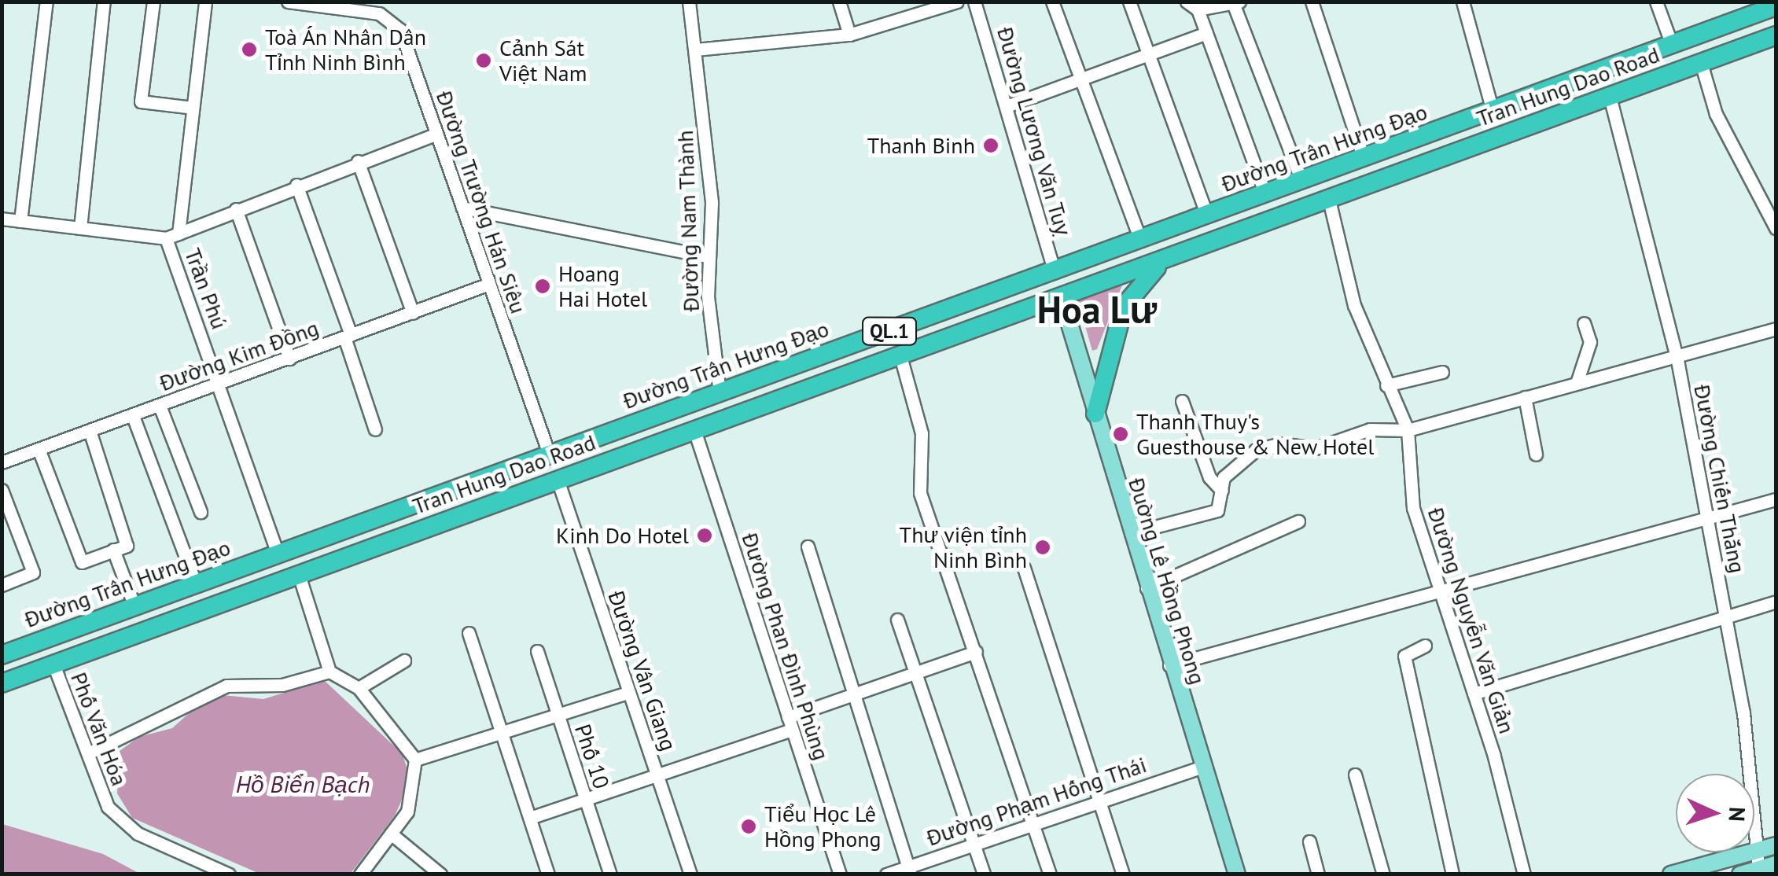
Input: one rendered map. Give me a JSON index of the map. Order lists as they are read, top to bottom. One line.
{"streets":{"highway":["Tran Hung Dao Road","Đường Trân Hưng Đạo","QL.1"],"main road":["Đuờng Lê Hồng Phong"],"street":["Đường Lương Văn Tuỵ","Đường Trường Hán Siêu","Đường Nam Thành","Trần Phú","Đường Kim Đồng","Đường Chiến Thắng","Đường Nguyễn Văn Giản","Đường Phan Đình Phùng","Đường Vân Giang","Phố Văn Hóa","Phố 10","Đường Phạm Hống Thái"]},"crossings":[["Tran Hung Dao Road","Đường Chiến Thắng"],["Tran Hung Dao Road","Đuờng Lê Hồng Phong"],["Tran Hung Dao Road","Đường Nguyễn Văn Giản"],["Tran Hung Dao Road","Đường Phan Đình Phùng"],["Tran Hung Dao Road","Đường Vân Giang"],["Tran Hung Dao Road","Phố Văn Hóa"],["Đường Lương Văn Tuỵ","Đường Trân Hưng Đạo"],["Đường Trân Hưng Đạo","Đường Trường Hán Siêu"],["Đường Trân Hưng Đạo","Đường Nam Thành"],["Đường Trân Hưng Đạo","Trần Phú"],["Đường Trường Hán Siêu","Đường Kim Đồng"],["Trần Phú","Đường Kim Đồng"],["Đuờng Lê Hồng Phong","Đường Phạm Hống Thái"]],"districts":["Hoa Lư"],"water":["Hồ Biển Bạch"],"places":["Toà Án Nhân Dân Tỉnh Ninh Bình","Cảnh Sát Việt Nam","Thanh Binh","Hoang Hai Hotel","Thanh Thuy's Guesthouse & New Hotel","Kinh Do Hotel","Thư viện tỉnh Ninh Bình","Tiểu Học Lê Hồng Phong"],"north":"right"}
